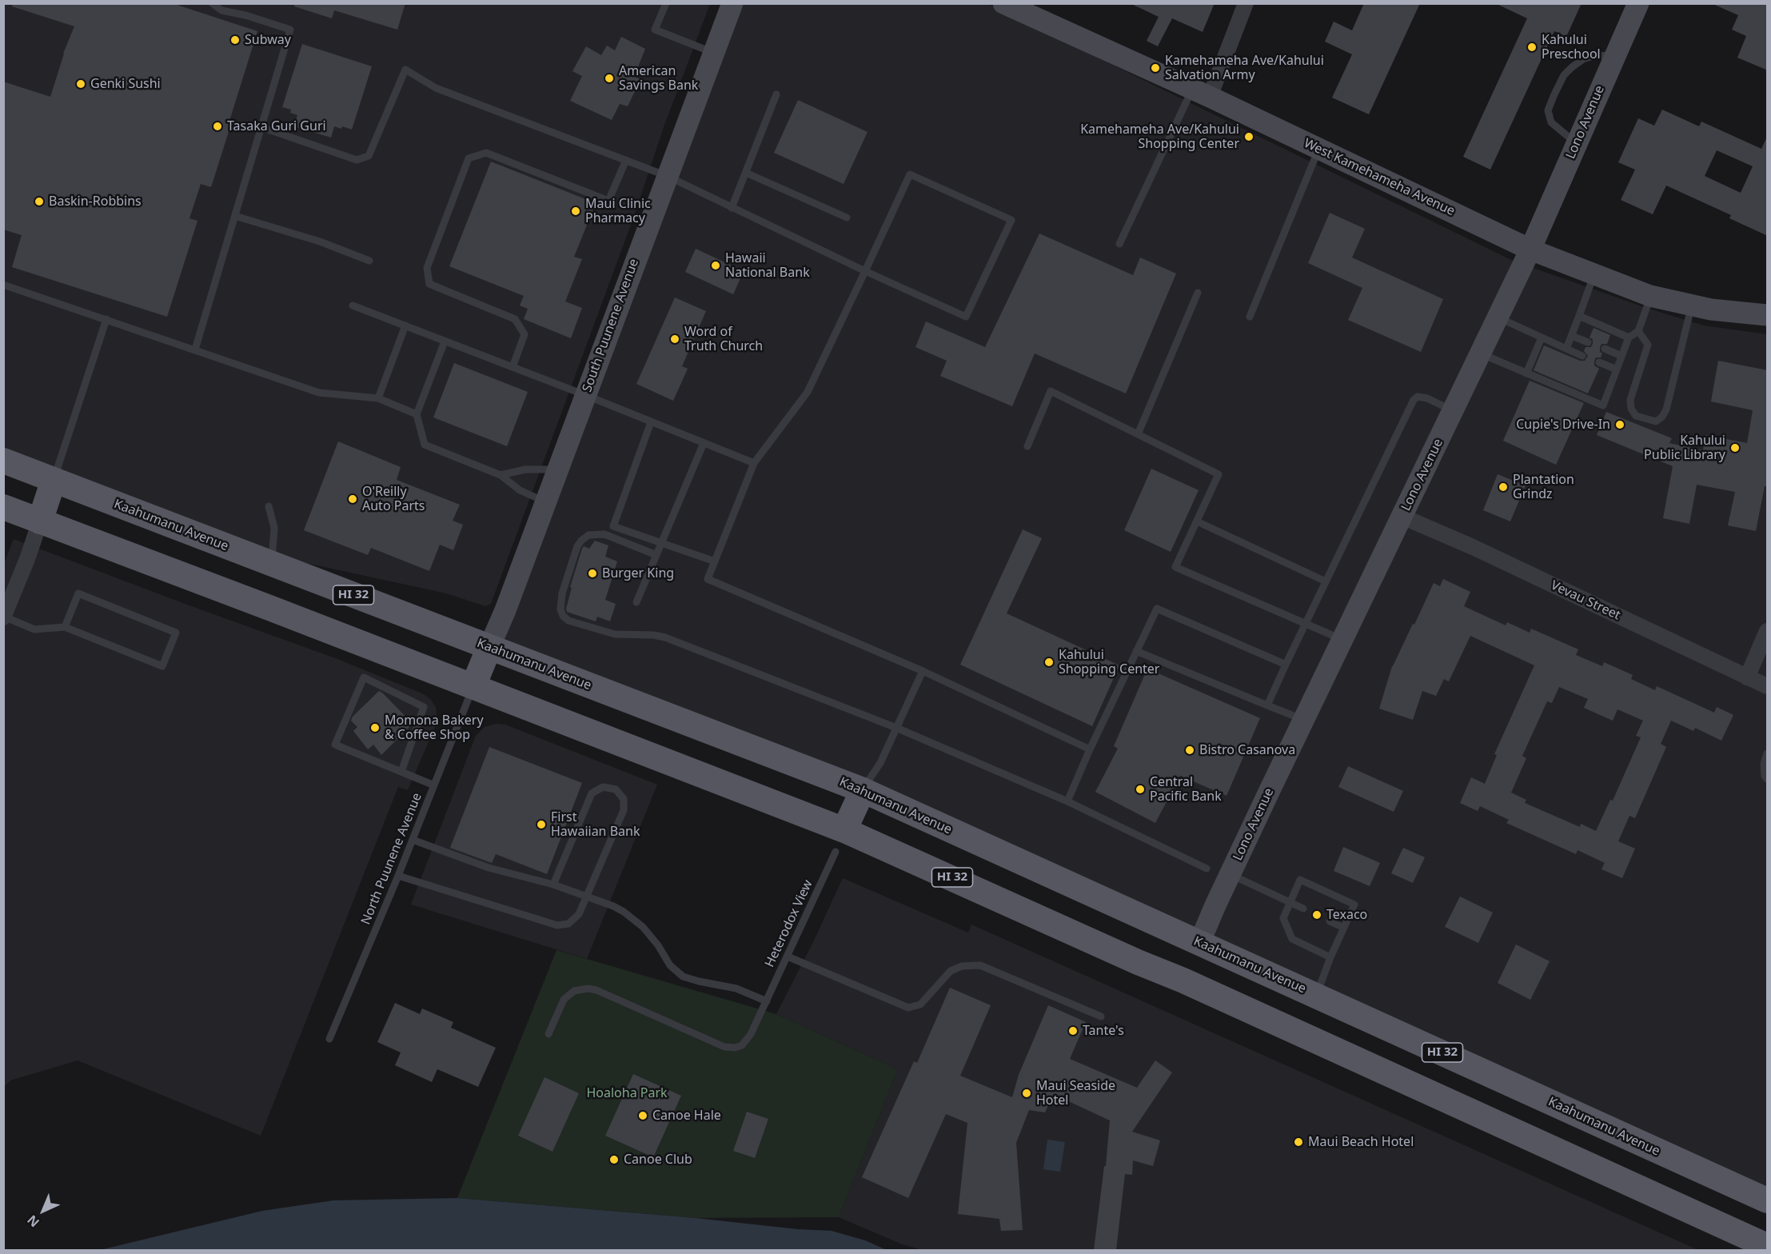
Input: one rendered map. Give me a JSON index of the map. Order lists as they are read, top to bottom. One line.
{"streets":{"main road":["Kaahumanu Avenue","HI 32"],"street":["Lono Avenue","West Kamehameha Avenue","South Puunene Avenue","Vevau Street"],"lane":["North Puunene Avenue","Heterodox View"]},"crossings":[["Lono Avenue","West Kamehameha Avenue"],["Lono Avenue","Kaahumanu Avenue"],["Lono Avenue","Vevau Street"],["South Puunene Avenue","Kaahumanu Avenue"],["HI 32","North Puunene Avenue"],["HI 32","Heterodox View"]],"parks":["Hoaloha Park"],"places":["Subway","Kahului Preschool","Kamehameha Ave/Kahului Salvation Army","American Savings Bank","Genki Sushi","Tasaka Guri Guri","Kamehameha Ave/Kahului Shopping Center","Baskin-Robbins","Maui Clinic Pharmacy","Hawaii National Bank","Word of Truth Church","Cupie's Drive-In","Kahului Public Library","Plantation Grindz","O'Reilly Auto Parts","Burger King","Kahului Shopping Center","Momona Bakery & Coffee Shop","Bistro Casanova","Central Pacific Bank","First Hawaiian Bank","Texaco","Tante's","Maui Seaside Hotel","Canoe Hale","Maui Beach Hotel","Canoe Club"],"north":"bottom left"}
